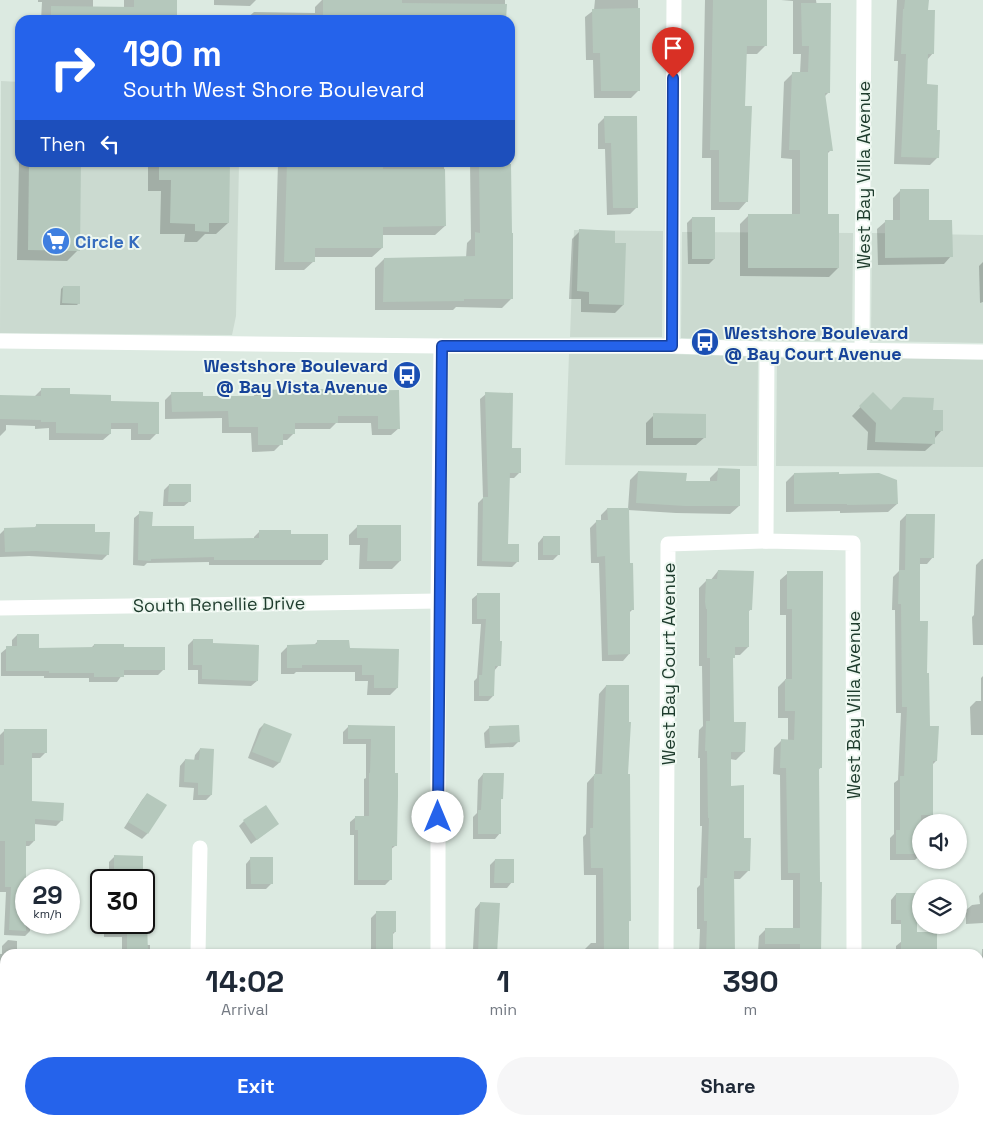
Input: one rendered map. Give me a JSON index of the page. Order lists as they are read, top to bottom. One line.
{"streets":{"street":["West Bay Villa Avenue","South Renellie Drive","West Bay Court Avenue"]},"crossings":[["West Bay Villa Avenue","West Bay Court Avenue"]],"places":{"supermarket":["Circle K"],"bus stop":["Westshore Boulevard @ Bay Court Avenue","Westshore Boulevard @ Bay Vista Avenue"]},"page":{"turn":["190 m","South West Shore Boulevard"],"then":"Then","speed":"29 km/h","limit":"30","eta":["14:02","Arrival","1","min","390","m"],"buttons":["Exit","Share"]}}
